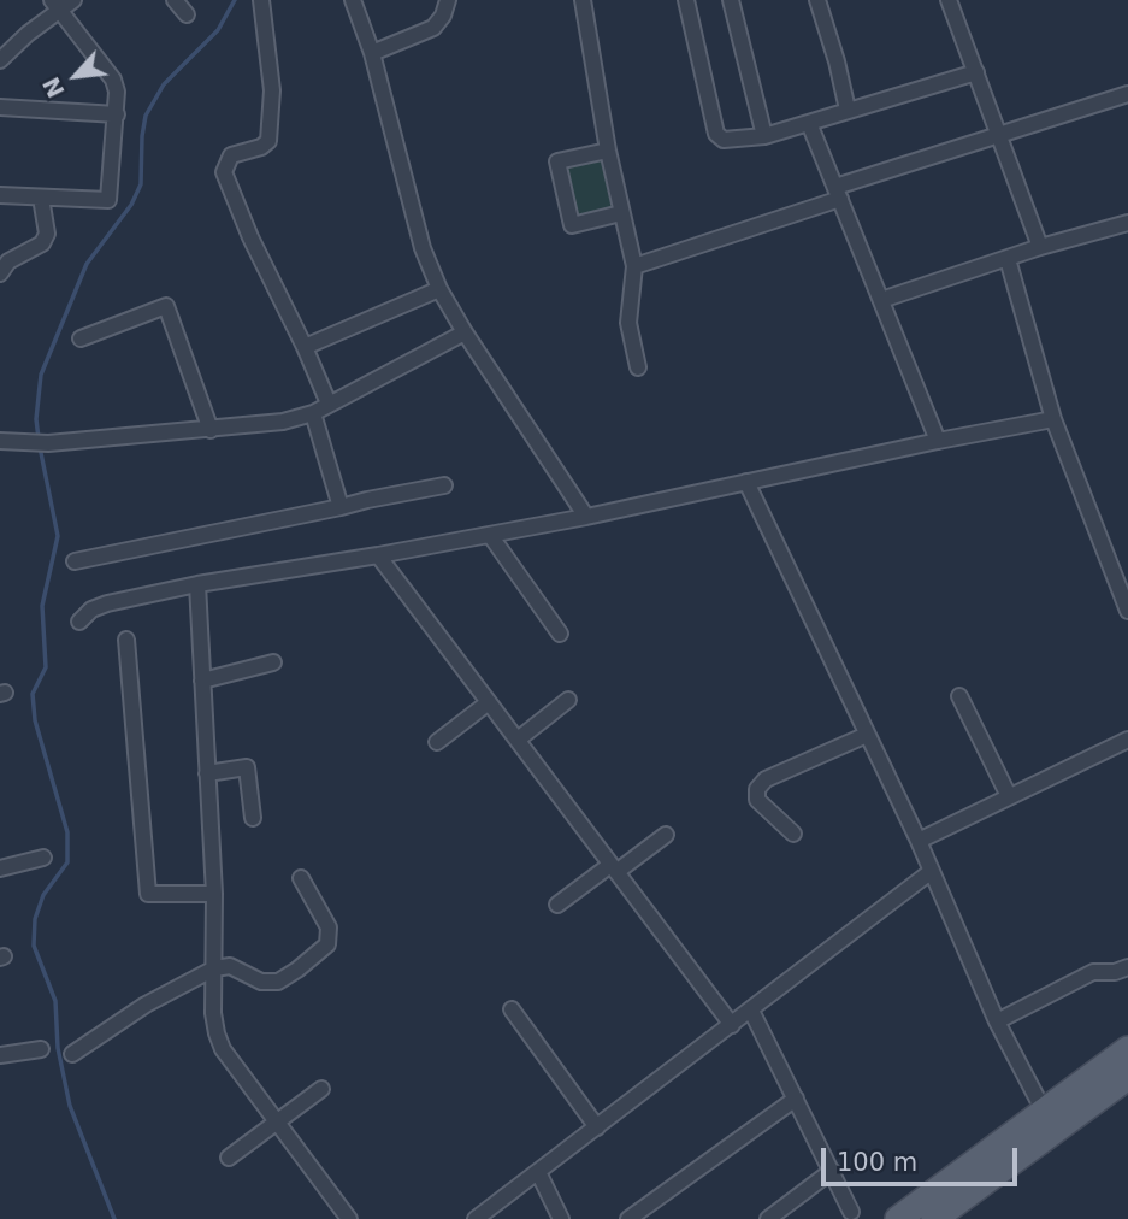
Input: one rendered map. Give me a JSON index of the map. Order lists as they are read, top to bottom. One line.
{"scale_bar":"100 m","north":"bottom left"}
